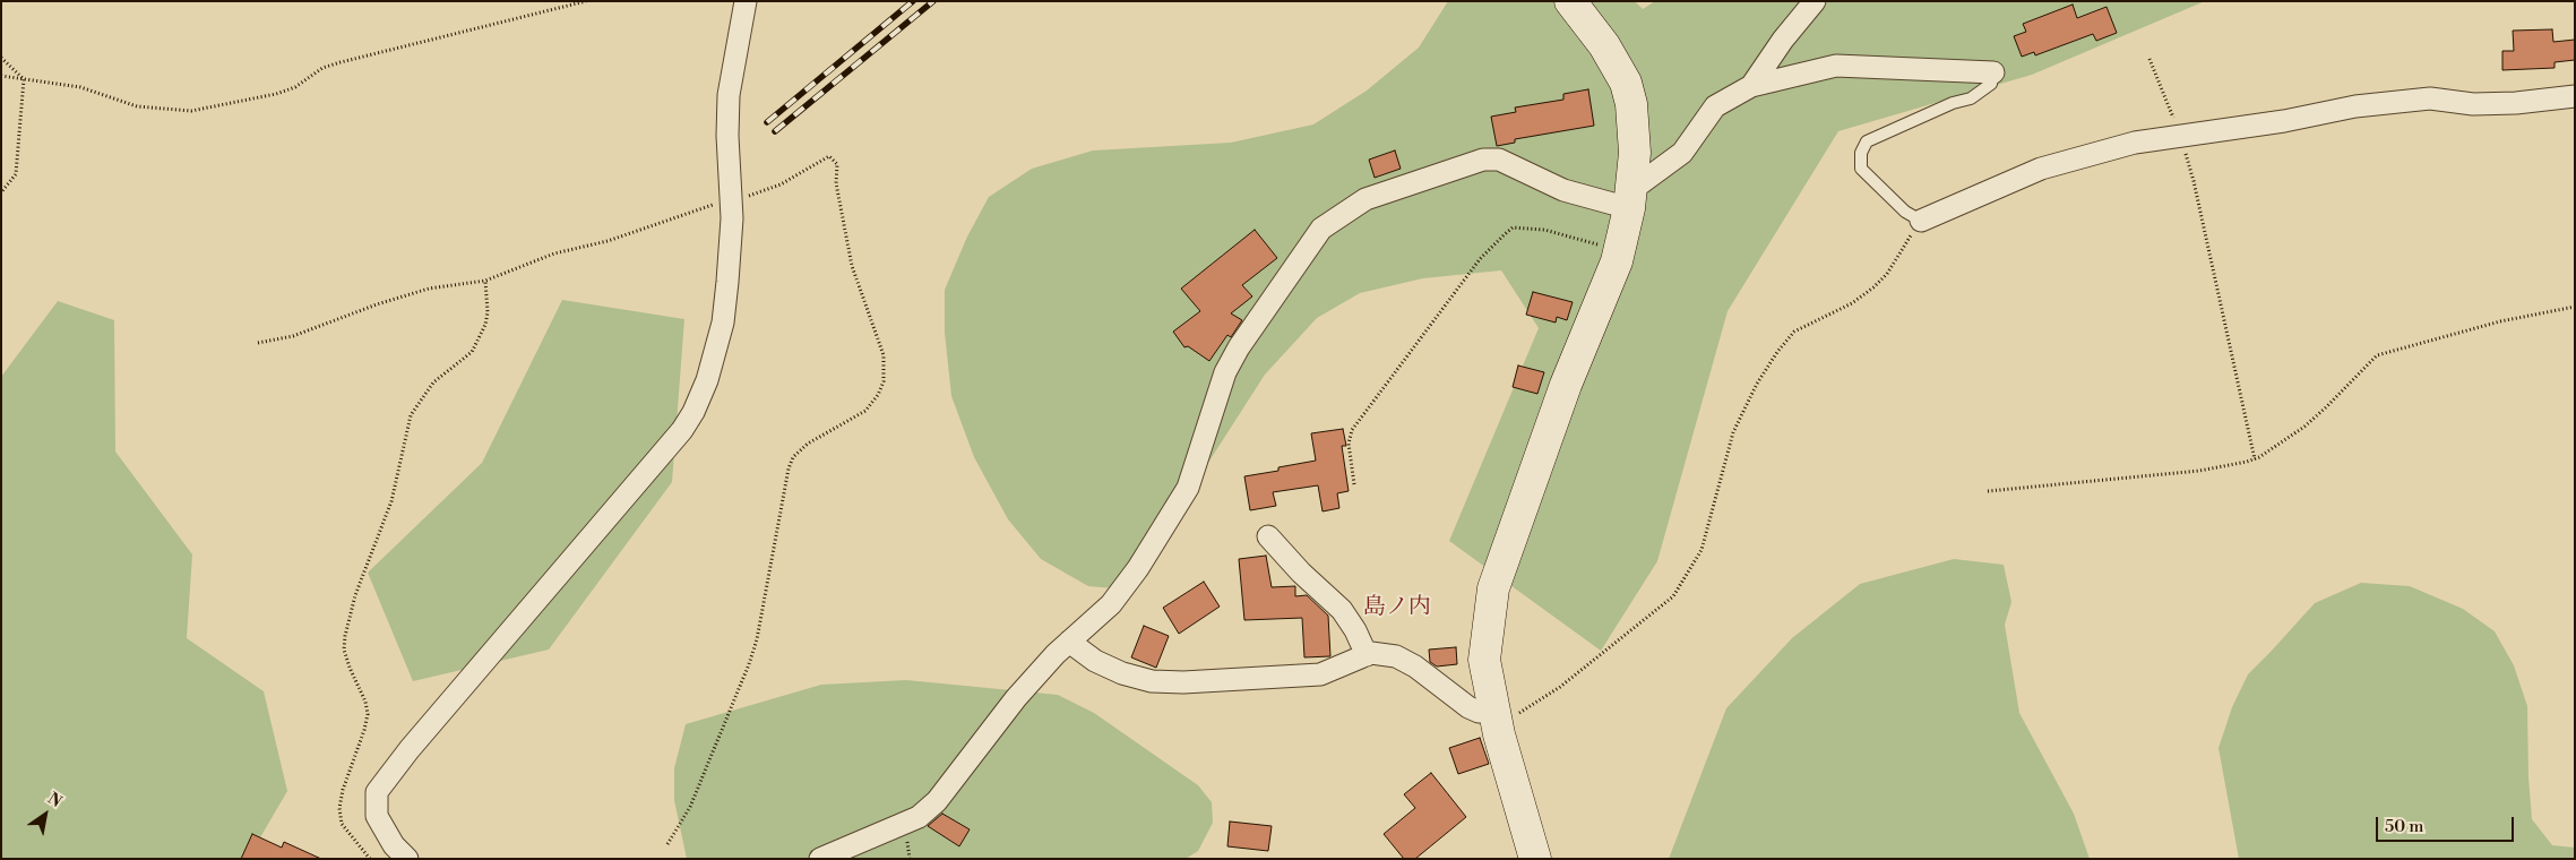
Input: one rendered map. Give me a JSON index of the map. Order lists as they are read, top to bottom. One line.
{"districts":["島ノ内"],"scale_bar":"50 m","north":"top right"}
